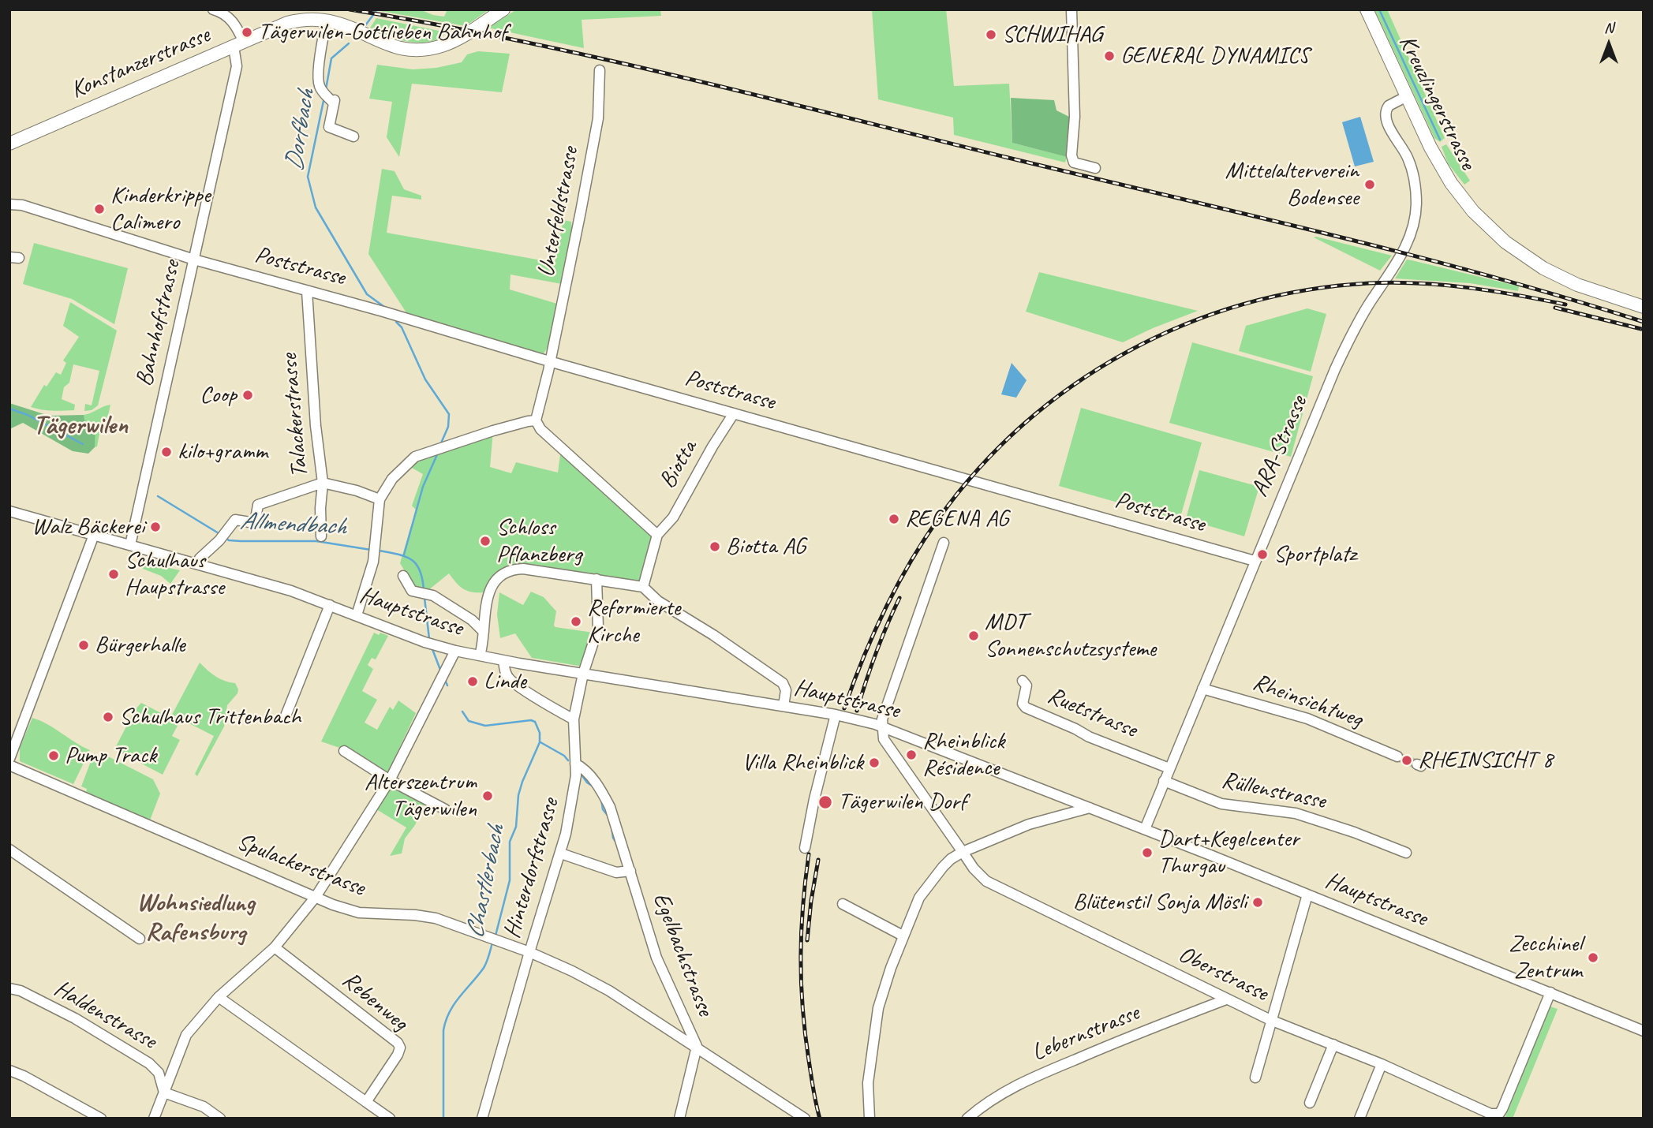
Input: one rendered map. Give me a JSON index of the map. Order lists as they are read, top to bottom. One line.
{"streets":{"main road":["Konstanzerstrasse","Kreuzlingerstrasse"],"street":["Unterfeldstrasse","Poststrasse","Bahnhofstrasse","Talackerstrasse","ARA-Strasse","Biotta","Hauptstrasse","Rheinsichtweg","Ruetstrasse","Rüllenstrasse","Spulackerstrasse","Hinterdorfstrasse","Egelbachstrasse","Oberstrasse","Rebenweg","Haldenstrasse","Lebernstrasse"]},"crossings":[["Konstanzerstrasse","Bahnhofstrasse"],["Kreuzlingerstrasse","ARA-Strasse"],["Unterfeldstrasse","Poststrasse"],["Poststrasse","Bahnhofstrasse"],["Poststrasse","Talackerstrasse"],["Poststrasse","ARA-Strasse"],["Poststrasse","Biotta"],["Bahnhofstrasse","Hauptstrasse"],["ARA-Strasse","Hauptstrasse"],["ARA-Strasse","Rheinsichtweg"],["ARA-Strasse","Ruetstrasse"],["ARA-Strasse","Rüllenstrasse"],["Hauptstrasse","Hinterdorfstrasse"],["Hauptstrasse","Oberstrasse"],["Spulackerstrasse","Hinterdorfstrasse"],["Spulackerstrasse","Egelbachstrasse"],["Hinterdorfstrasse","Egelbachstrasse"],["Oberstrasse","Lebernstrasse"]],"districts":["Tägerwilen","Wohnsiedlung Rafensburg"],"water":["Dorfbach","Allmendbach","Chastlerbach"],"places":["Tägerwilen-Gottlieben Bahnhof","SCHWIHAG","GENERAL DYNAMICS","Mittelalterverein Bodensee","Kinderkrippe Calimero","Coop","kilo+gramm","REGENA AG","Walz Bäckerei","Schloss Pflanzberg","Biotta AG","Sportplatz","Schulhaus Haupstrasse","Reformierte Kirche","MDT Sonnenschutzsysteme","Bürgerhalle","Linde","Schulhaus Trittenbach","Rheinblick Résidence","Pump Track","RHEINSICHT 8","Villa Rheinblick","Alterszentrum Tägerwilen","Tägerwilen Dorf","Dart+Kegelcenter Thurgau","Blütenstil Sonja Mösli","Zecchinel Zentrum"],"north":"top"}
